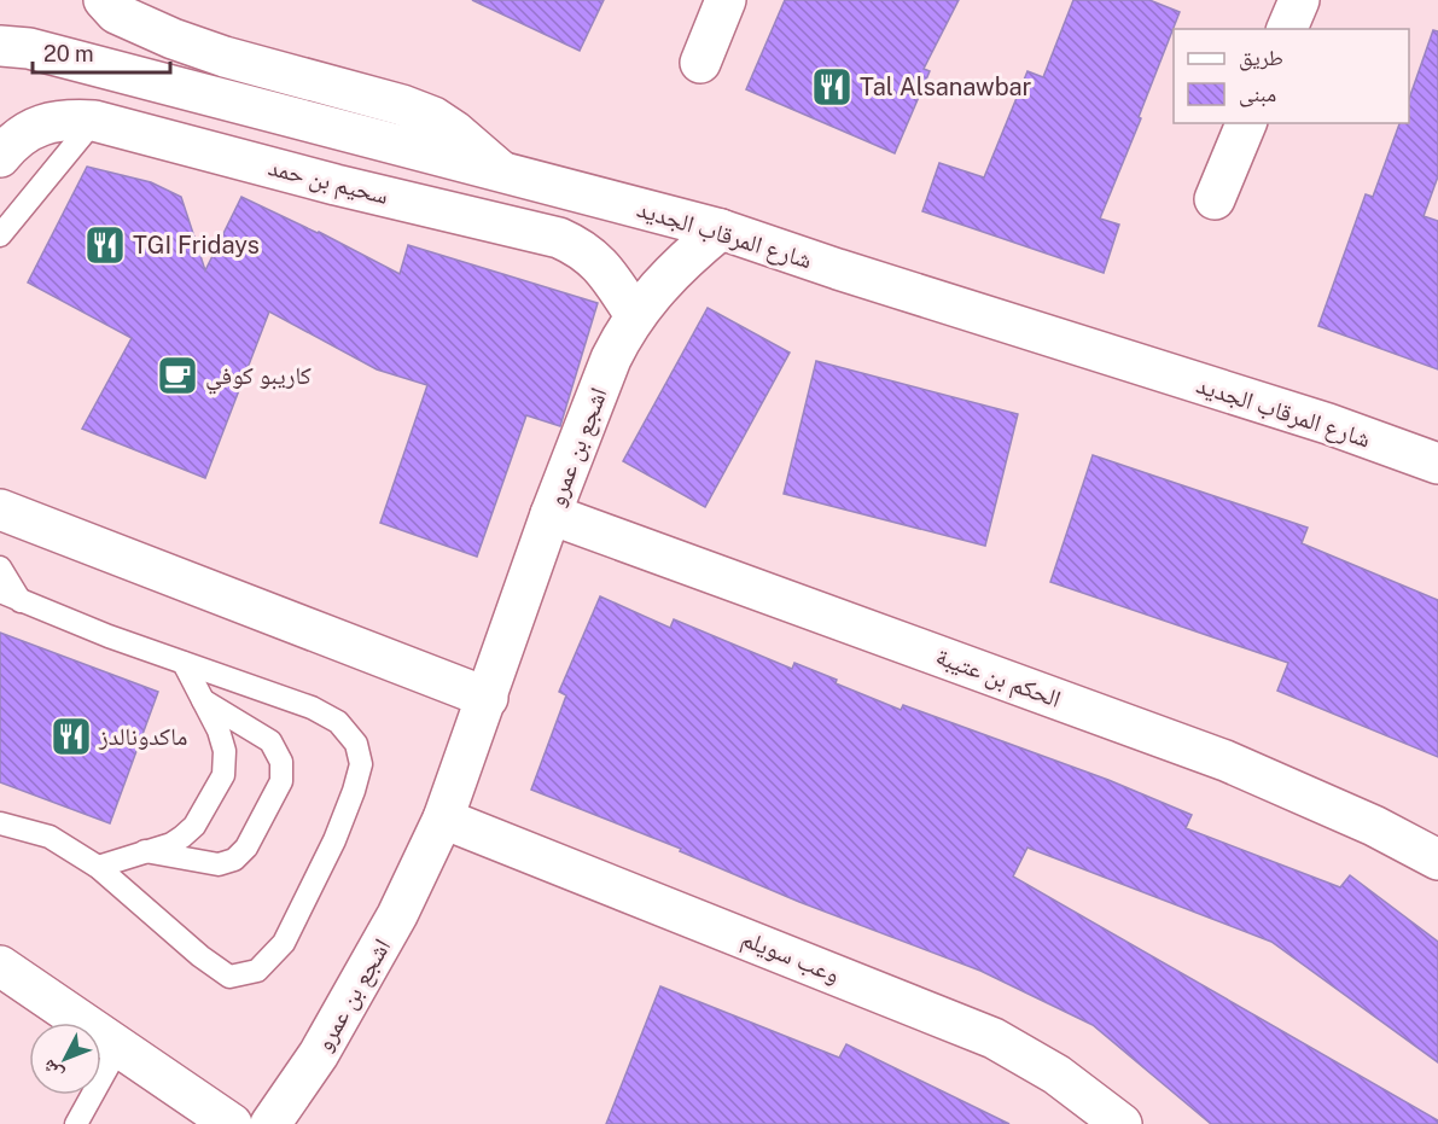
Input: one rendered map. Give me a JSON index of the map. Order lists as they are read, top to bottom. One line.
{"streets":{"main road":["سحيم بن حمد","شارع المرقاب الجديد","اشجع بن عمرو","الحكم بن عتيبة","وعب سويلم"]},"crossings":[["سحيم بن حمد","اشجع بن عمرو"],["شارع المرقاب الجديد","اشجع بن عمرو"],["اشجع بن عمرو","الحكم بن عتيبة"],["اشجع بن عمرو","وعب سويلم"]],"places":{"restaurant":["Tal Alsanawbar","TGI Fridays","ماكدونالدز"],"cafe":["كاريبو كوفي"]},"legend":["طريق","مبنى"],"scale_bar":"20 m","north":"bottom left"}
